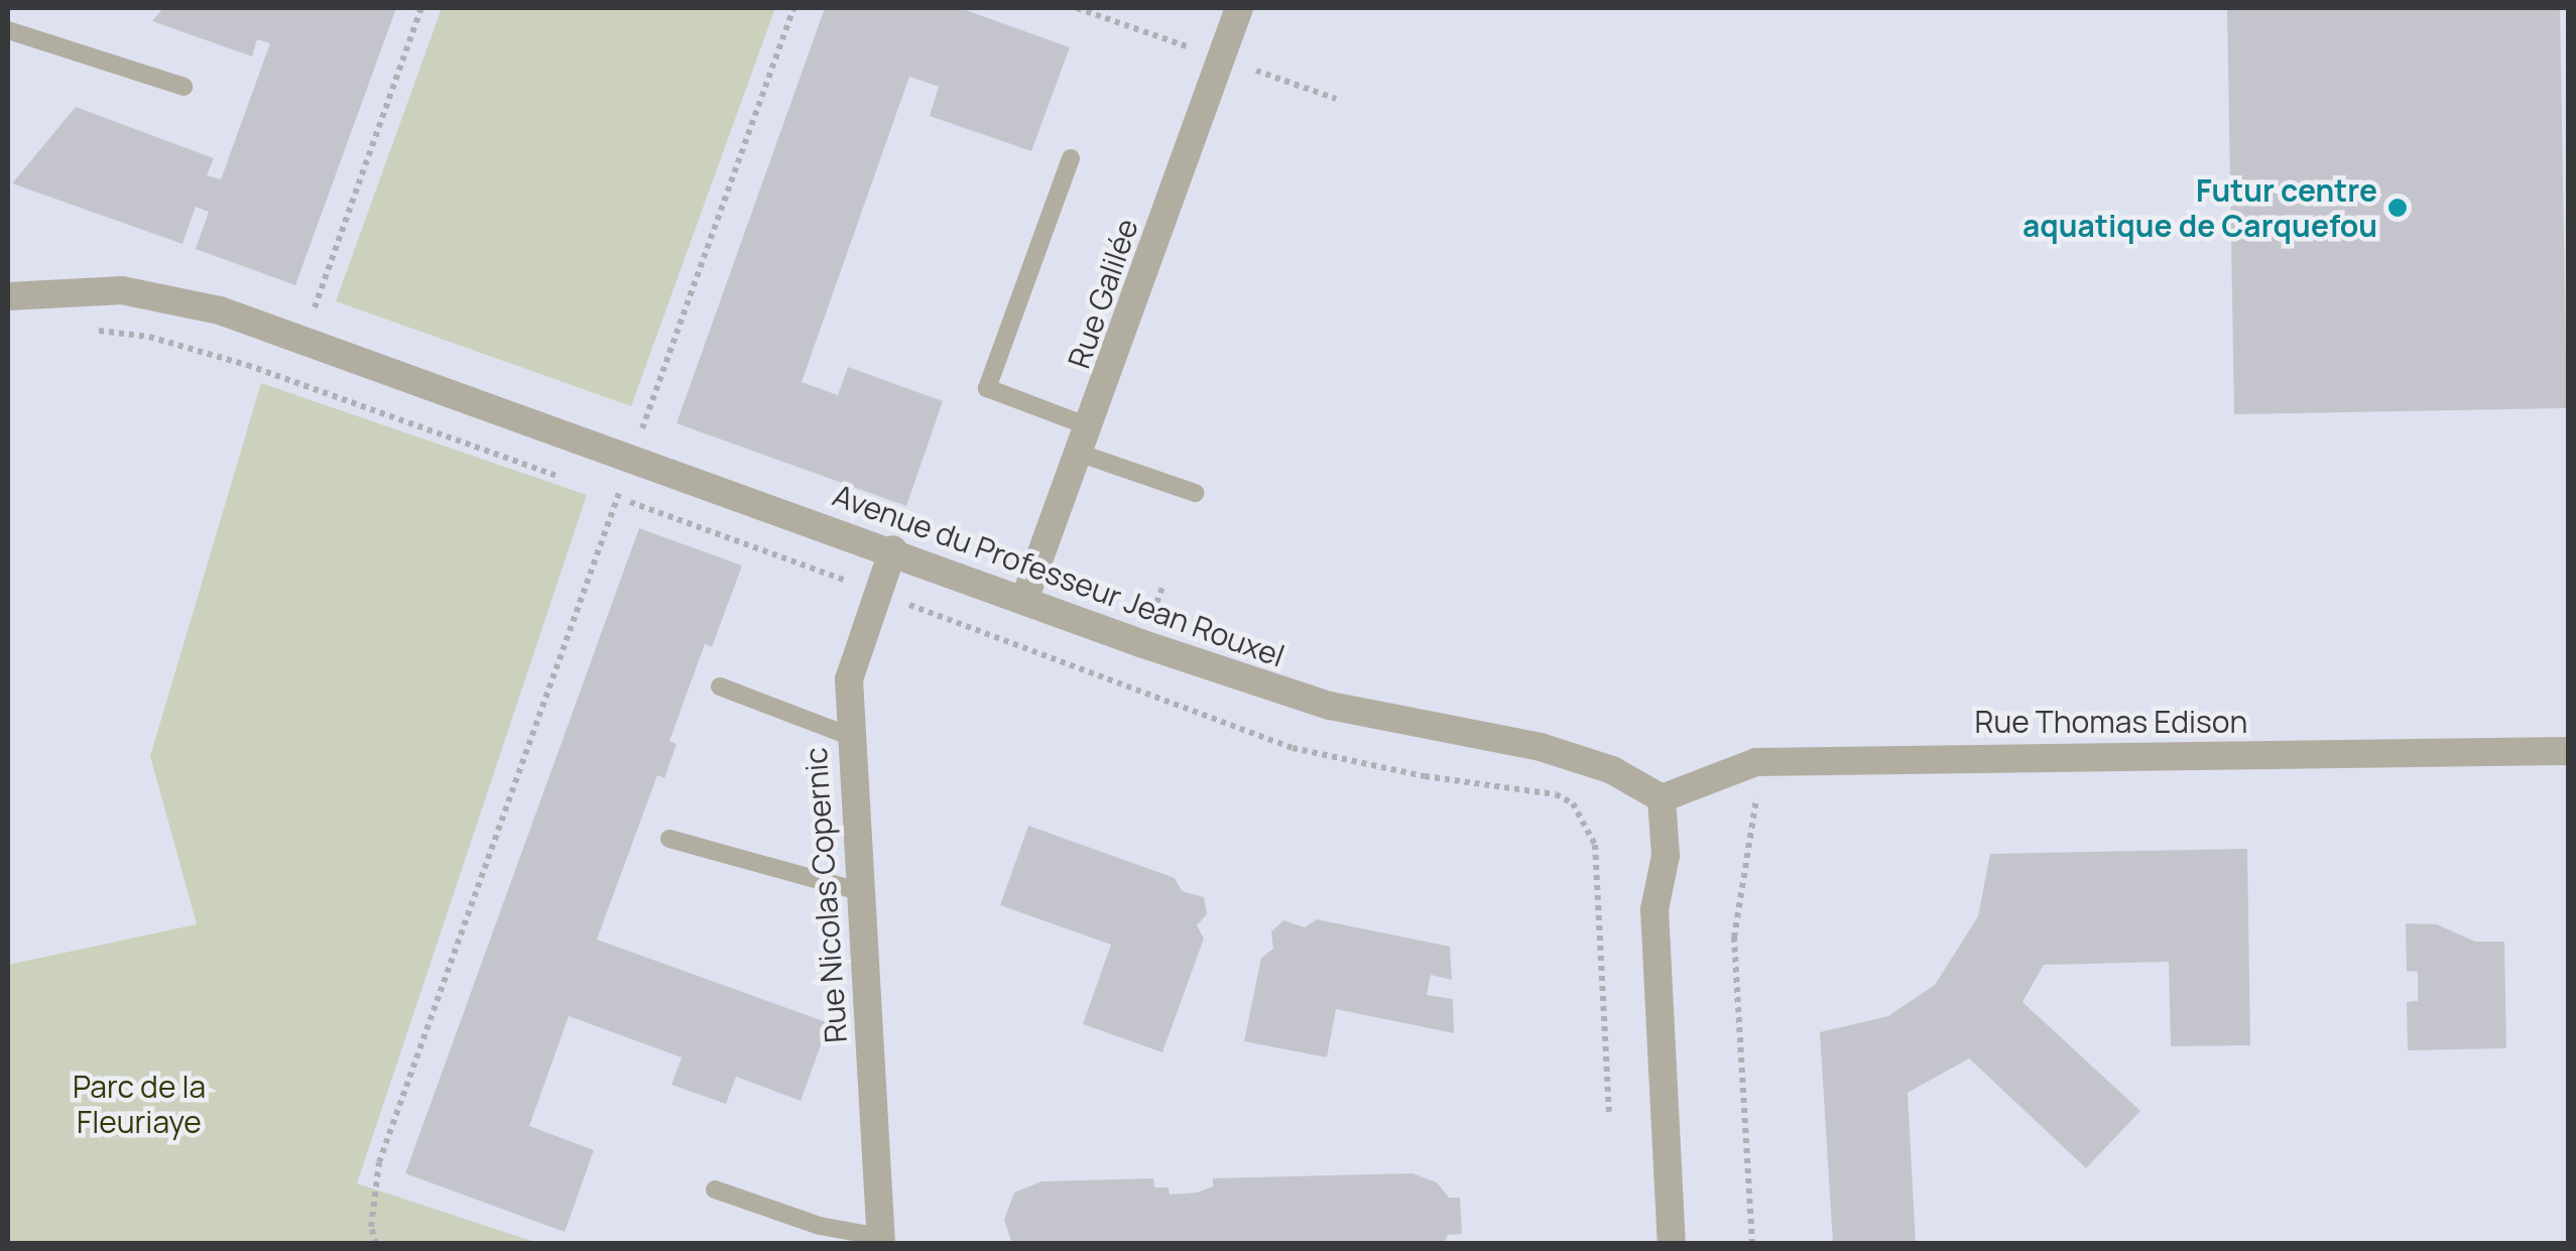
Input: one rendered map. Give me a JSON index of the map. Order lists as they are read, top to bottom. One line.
{"streets":{"street":["Rue Galilée","Avenue du Professeur Jean Rouxel","Rue Thomas Edison","Rue Nicolas Copernic"]},"crossings":[["Rue Galilée","Avenue du Professeur Jean Rouxel"],["Avenue du Professeur Jean Rouxel","Rue Thomas Edison"],["Avenue du Professeur Jean Rouxel","Rue Nicolas Copernic"]],"parks":["Parc de la Fleuriaye"],"places":["Futur centre aquatique de Carquefou"]}
